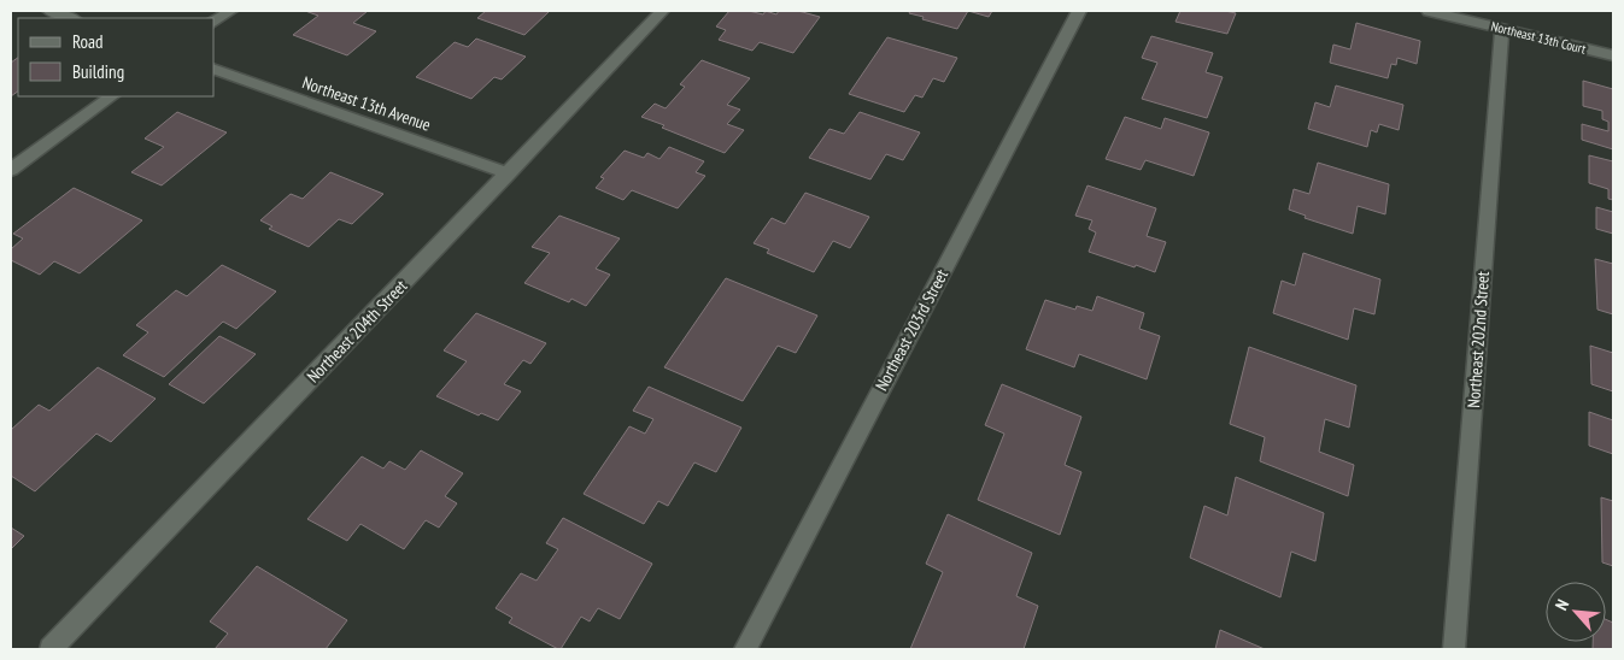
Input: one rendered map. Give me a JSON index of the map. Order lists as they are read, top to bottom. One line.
{"streets":{"street":["Northeast 13th Court","Northeast 13th Avenue","Northeast 203rd Street","Northeast 204th Street","Northeast 202nd Street"]},"crossings":[["Northeast 13th Court","Northeast 202nd Street"],["Northeast 13th Avenue","Northeast 204th Street"]],"legend":["Road","Building"],"north":"top left"}
